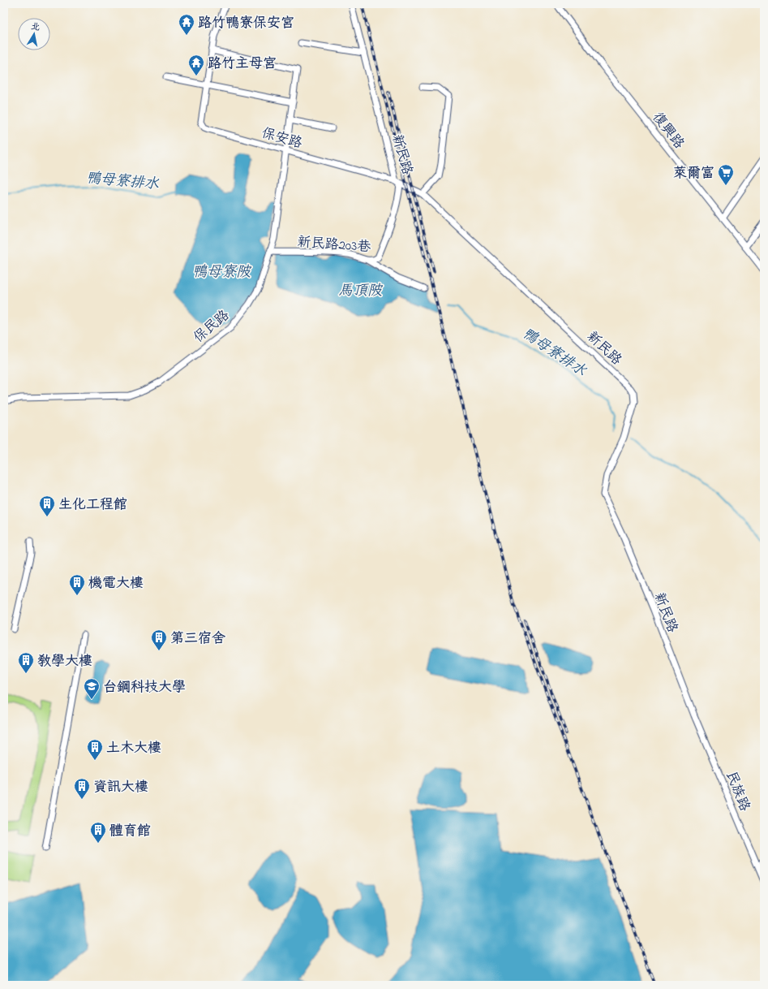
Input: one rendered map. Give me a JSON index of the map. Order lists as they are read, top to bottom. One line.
{"streets":{"street":["復興路","保安路","新民路","新民路203巷","保民路","民族路"]},"crossings":[["保安路","新民路"],["保安路","新民路203巷"],["保安路","保民路"],["新民路","新民路203巷"],["新民路","民族路"],["新民路203巷","保民路"]],"water":["鴨母寮排水","鴨母寮陂","馬頂陂"],"places":{"temple":["路竹鴨寮保安宮","路竹主母宮"],"supermarket":["萊爾富"],"building":["生化工程館","機電大樓","第三宿舍","教學大樓","土木大樓","資訊大樓","體育館"],"school or university":["台鋼科技大學"]},"north":"top"}
